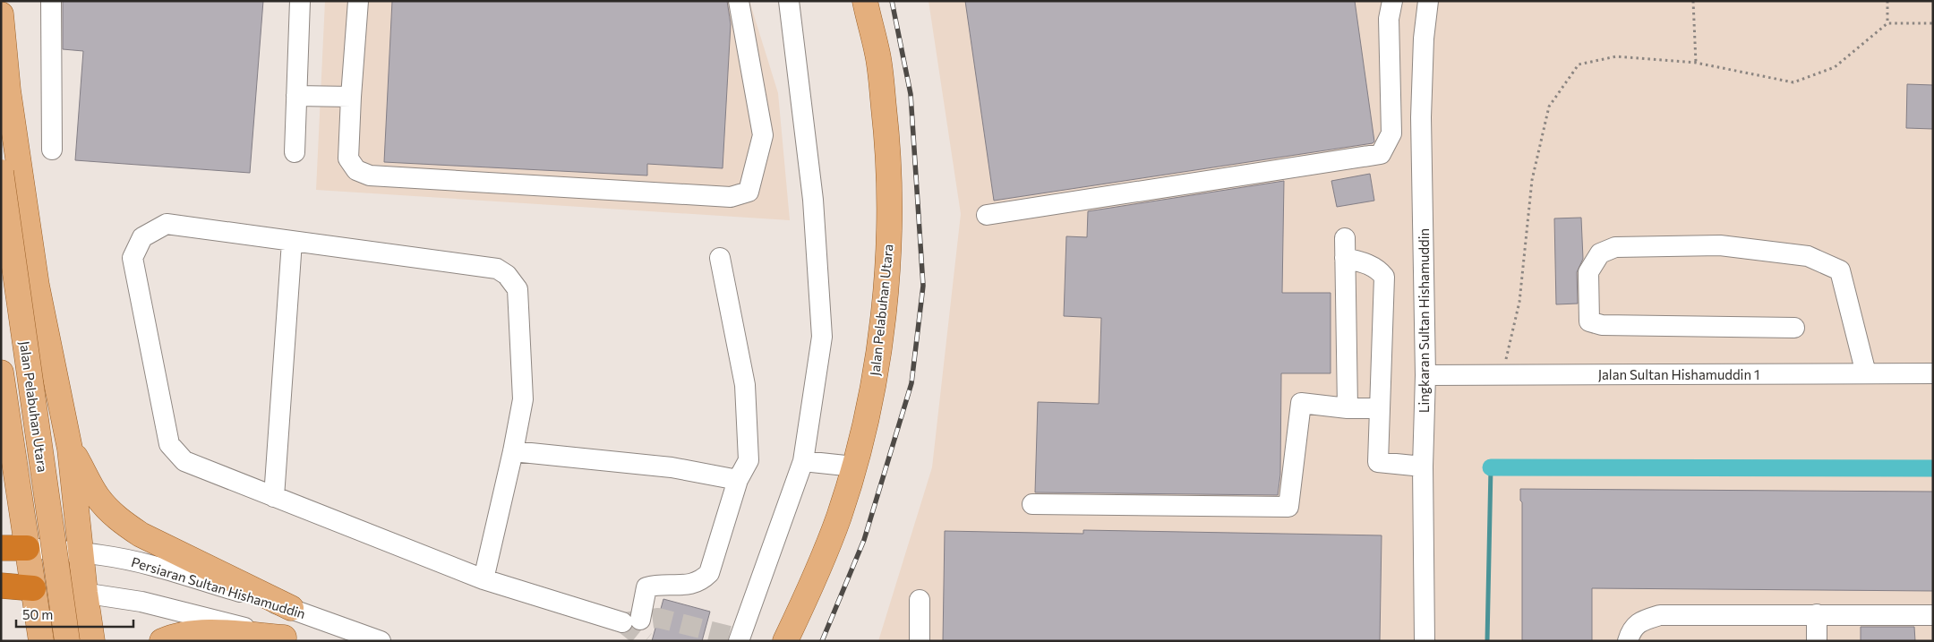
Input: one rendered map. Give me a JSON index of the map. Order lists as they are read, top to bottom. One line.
{"streets":{"main road":["Jalan Pelabuhan Utara"],"street":["Lingkaran Sultan Hishamuddin","Jalan Sultan Hishamuddin 1","Persiaran Sultan Hishamuddin"]},"crossings":[["Lingkaran Sultan Hishamuddin","Jalan Sultan Hishamuddin 1"]],"scale_bar":"50 m"}
